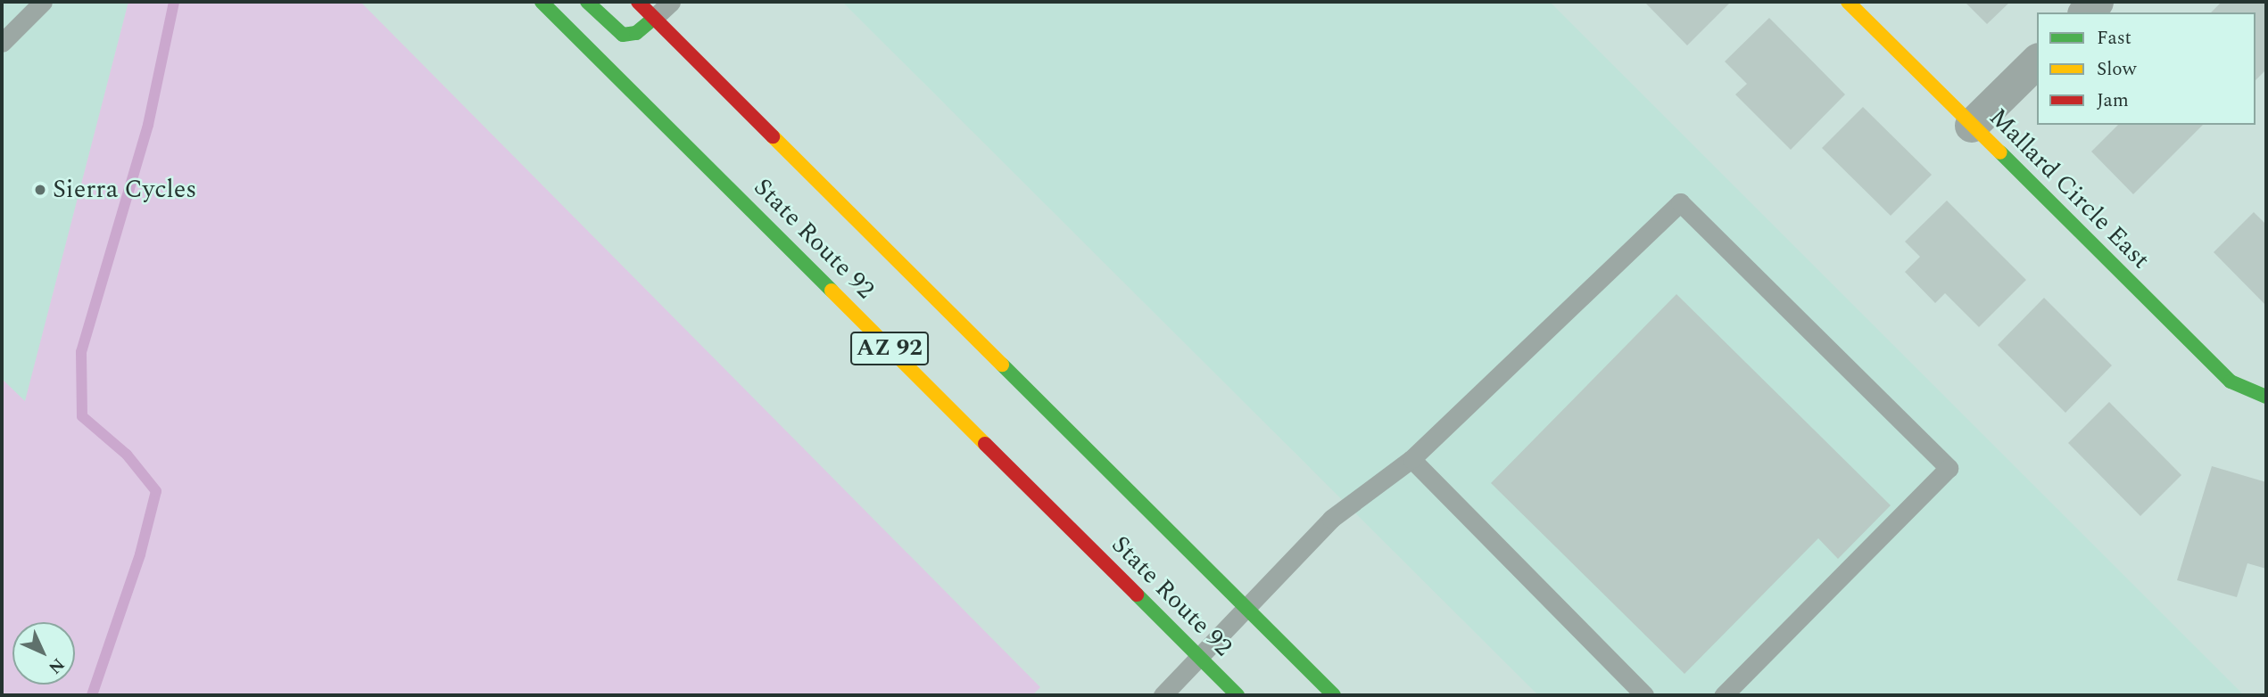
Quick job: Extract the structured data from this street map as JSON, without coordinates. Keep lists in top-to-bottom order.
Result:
{
  "streets": {
    "main road": ["Mallard Circle East", "State Route 92", "AZ 92"]
  },
  "places": ["Sierra Cycles"],
  "legend": ["Fast", "Slow", "Jam"],
  "north": "bottom right"
}
